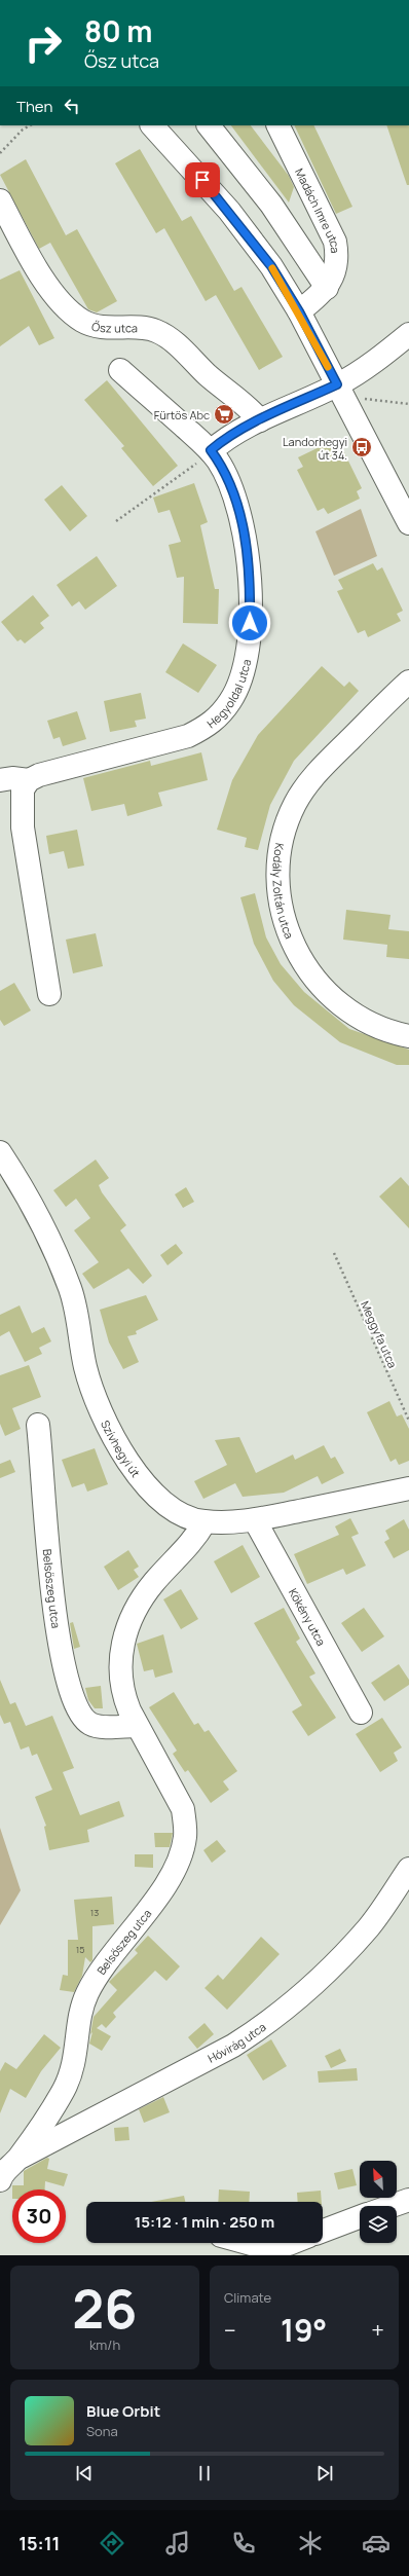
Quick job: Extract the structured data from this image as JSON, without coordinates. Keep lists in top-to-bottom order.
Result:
{
  "streets": {
    "street": [
      "Madách Imre utca",
      "Ősz utca",
      "Hegyoldal utca",
      "Kodály Zoltán utca",
      "Szívhegyi út",
      "Belsőszeg utca",
      "Kökény utca",
      "Hóvirág utca"
    ],
    "path": ["Meggyfa utca"]
  },
  "crossings": [
    ["Szívhegyi út", "Belsőszeg utca"],
    ["Szívhegyi út", "Kökény utca"],
    ["Belsőszeg utca", "Hóvirág utca"]
  ],
  "places": {
    "supermarket": ["Fürtös Abc"],
    "bus stop": ["Landorhegyi út 34."]
  },
  "house_numbers": ["13", "15"],
  "north": "top left",
  "page": {
    "turn": ["80 m", "Ősz utca"],
    "then": "Then",
    "limit": "30",
    "trip": "15:12 · 1 min · 250 m",
    "tile": [
      ["26", "km/h"],
      "Climate"
    ],
    "heat": ["−", "19°", "+"],
    "song": ["Blue Orbit", "Sona"],
    "tabs": "15:11"
  }
}
